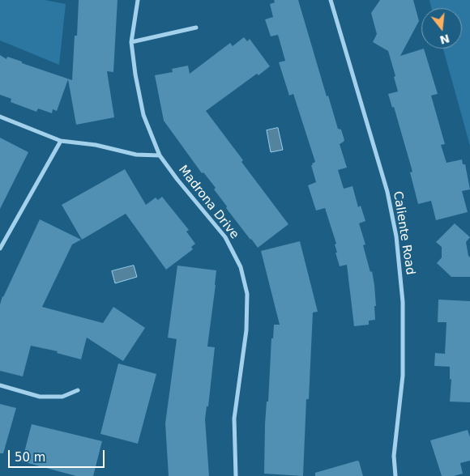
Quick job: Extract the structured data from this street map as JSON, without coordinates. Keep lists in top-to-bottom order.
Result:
{
  "streets": {
    "street": ["Madrona Drive", "Caliente Road"]
  },
  "scale_bar": "50 m",
  "north": "bottom"
}
